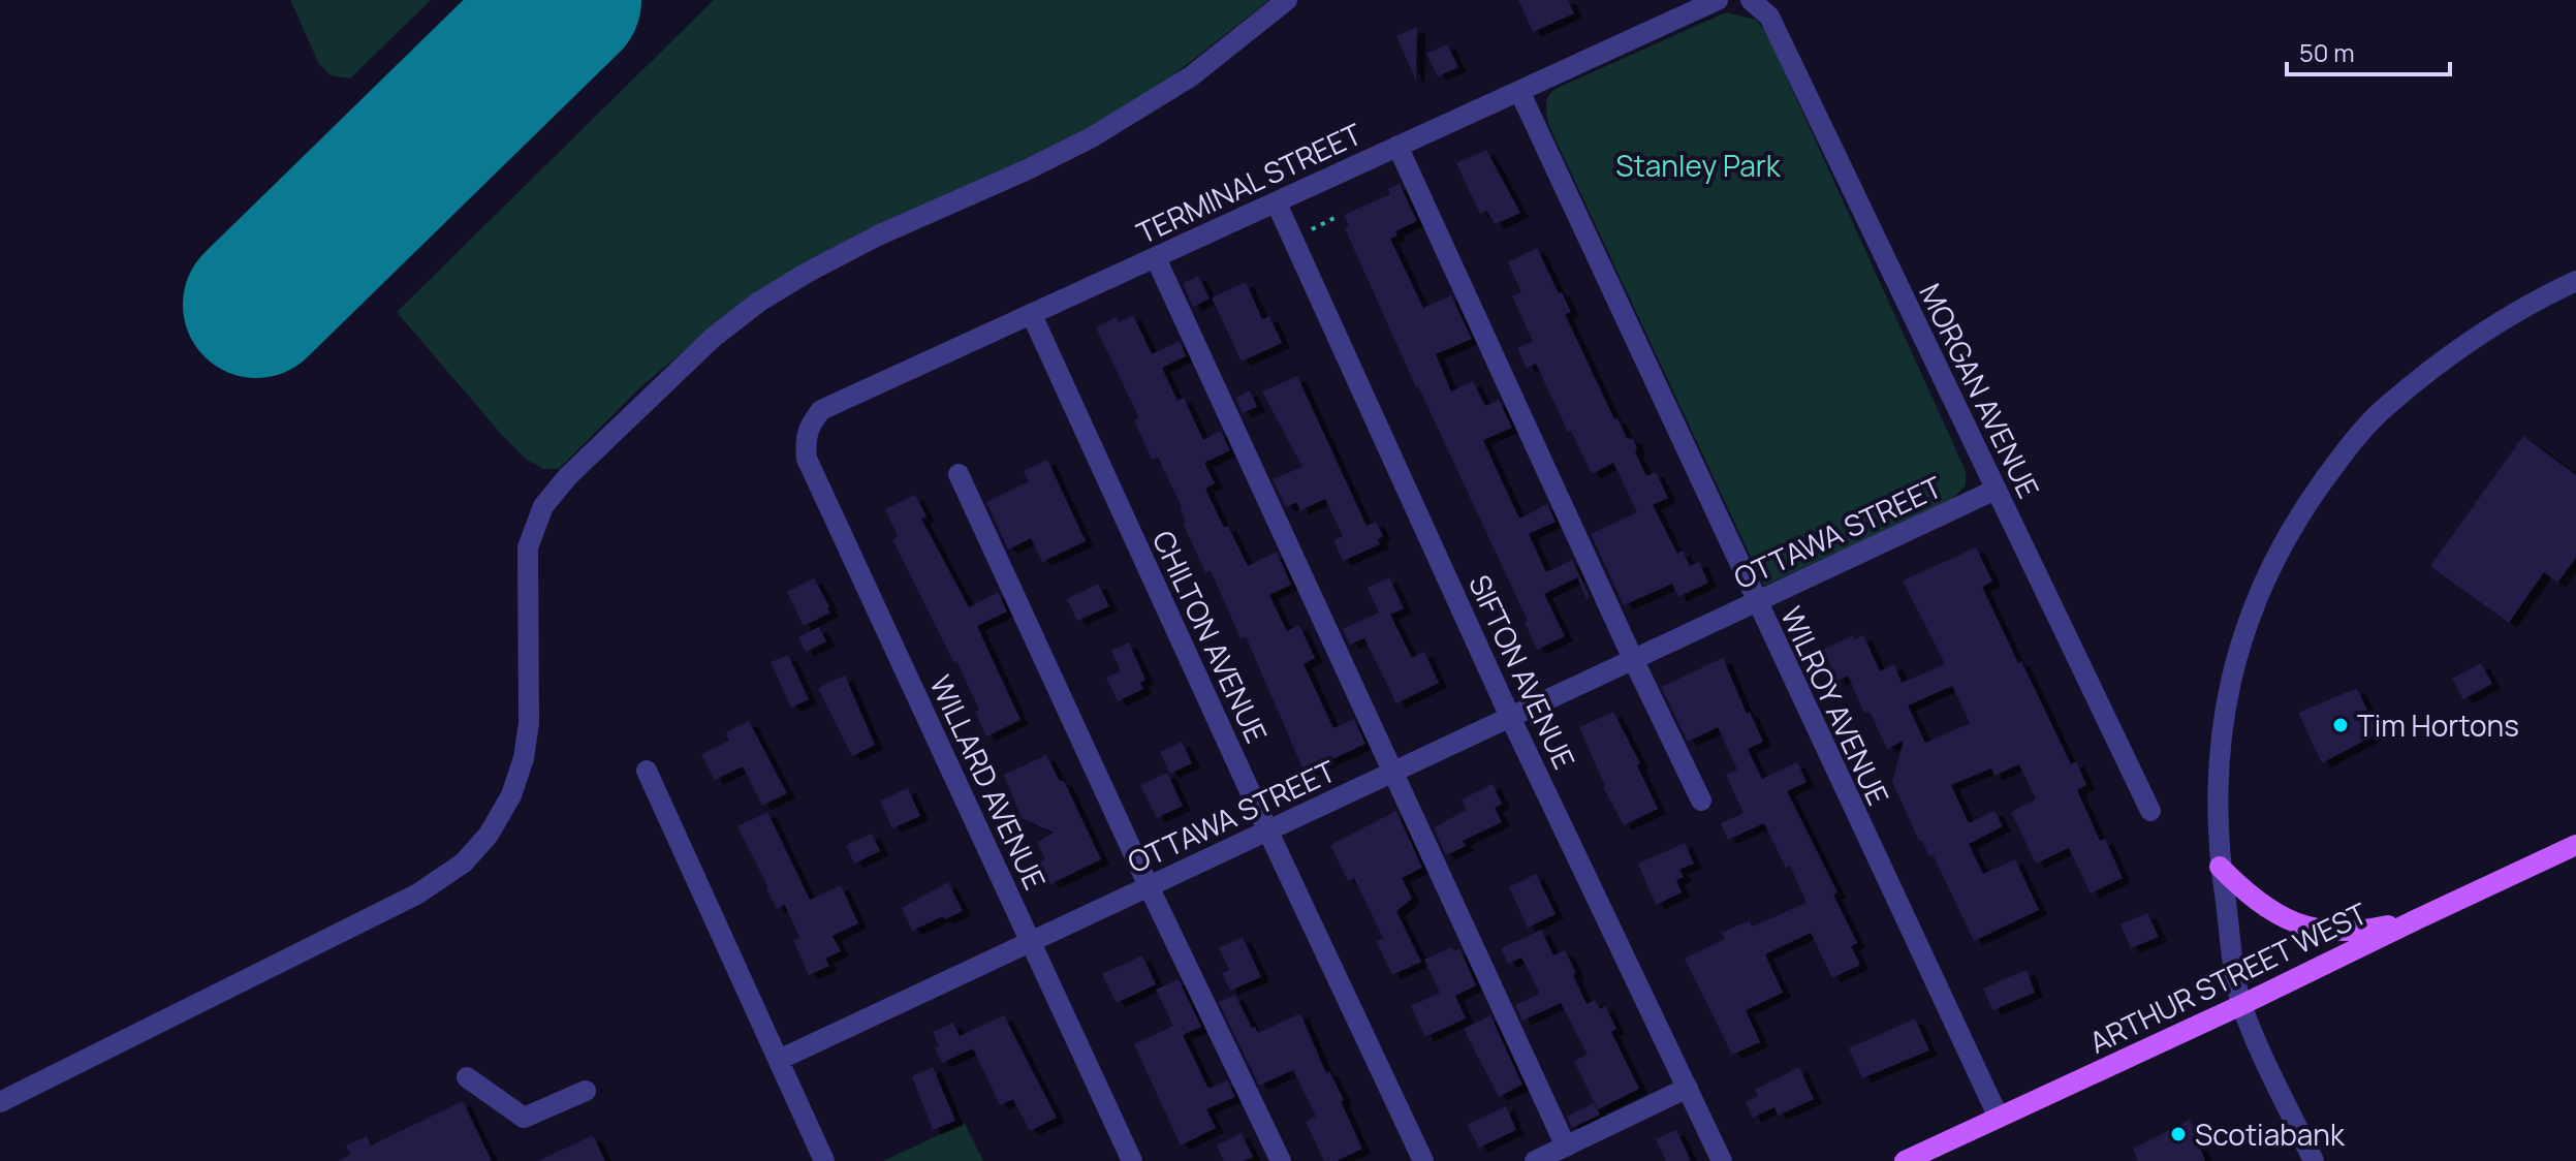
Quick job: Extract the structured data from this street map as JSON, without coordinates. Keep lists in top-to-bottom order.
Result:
{
  "streets": {
    "main road": ["ARTHUR STREET WEST"],
    "street": [
      "TERMINAL STREET",
      "MORGAN AVENUE",
      "OTTAWA STREET",
      "CHILTON AVENUE",
      "SIFTON AVENUE",
      "WILROY AVENUE",
      "WILLARD AVENUE"
    ]
  },
  "crossings": [
    ["TERMINAL STREET", "CHILTON AVENUE"],
    ["TERMINAL STREET", "SIFTON AVENUE"],
    ["TERMINAL STREET", "WILROY AVENUE"],
    ["TERMINAL STREET", "WILLARD AVENUE"],
    ["MORGAN AVENUE", "OTTAWA STREET"],
    ["OTTAWA STREET", "CHILTON AVENUE"],
    ["OTTAWA STREET", "SIFTON AVENUE"],
    ["OTTAWA STREET", "WILROY AVENUE"],
    ["OTTAWA STREET", "WILLARD AVENUE"],
    ["WILROY AVENUE", "ARTHUR STREET WEST"]
  ],
  "parks": ["Stanley Park"],
  "places": ["Tim Hortons", "Scotiabank"],
  "scale_bar": "50 m"
}
